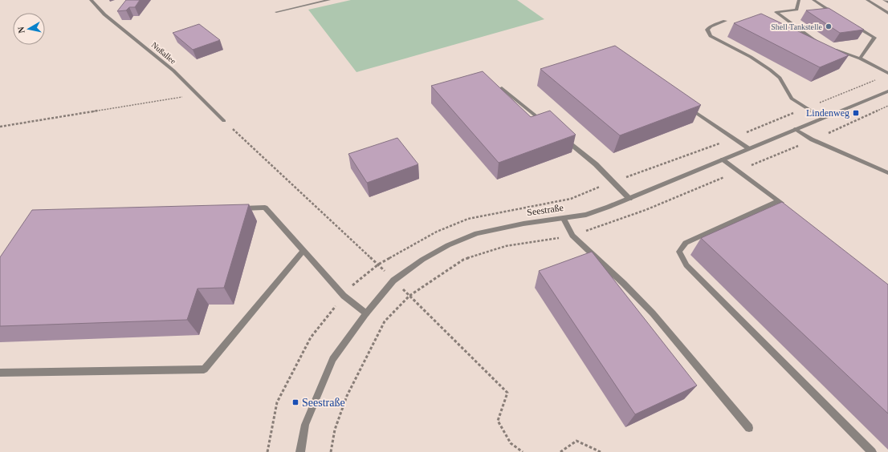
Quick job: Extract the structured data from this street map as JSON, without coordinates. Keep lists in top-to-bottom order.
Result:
{
  "streets": {
    "street": ["Nußallee", "Seestraße"]
  },
  "places": {
    "other": ["Shell Tankstelle"],
    "transit": ["Lindenweg", "Seestraße"]
  },
  "north": "left"
}
